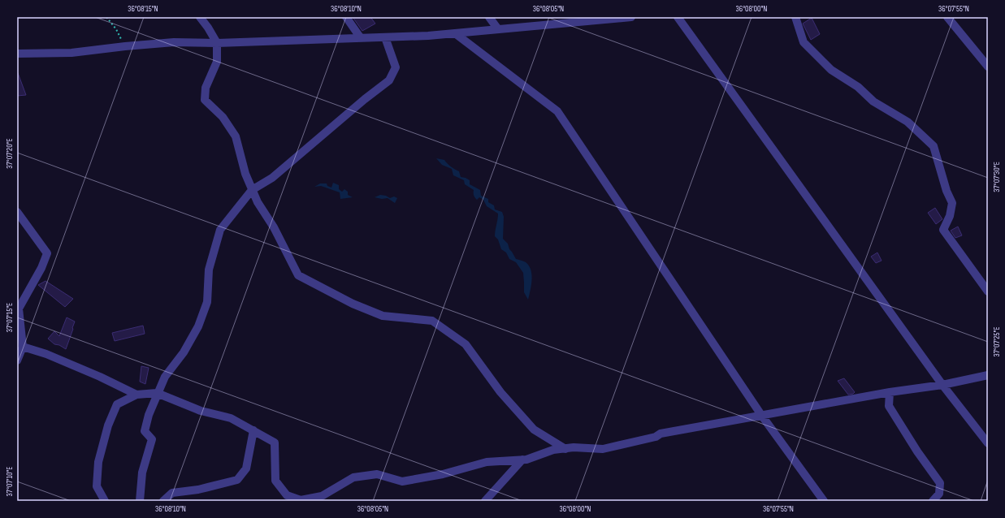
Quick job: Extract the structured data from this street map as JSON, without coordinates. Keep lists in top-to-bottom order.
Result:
{
  "coordinates": [
    "36°08'15\"N",
    "36°08'10\"N",
    "36°08'05\"N",
    "36°08'00\"N",
    "36°07'55\"N",
    "37°07'20\"E",
    "37°07'30\"E",
    "37°07'15\"E",
    "37°07'25\"E",
    "37°07'10\"E"
  ]
}
